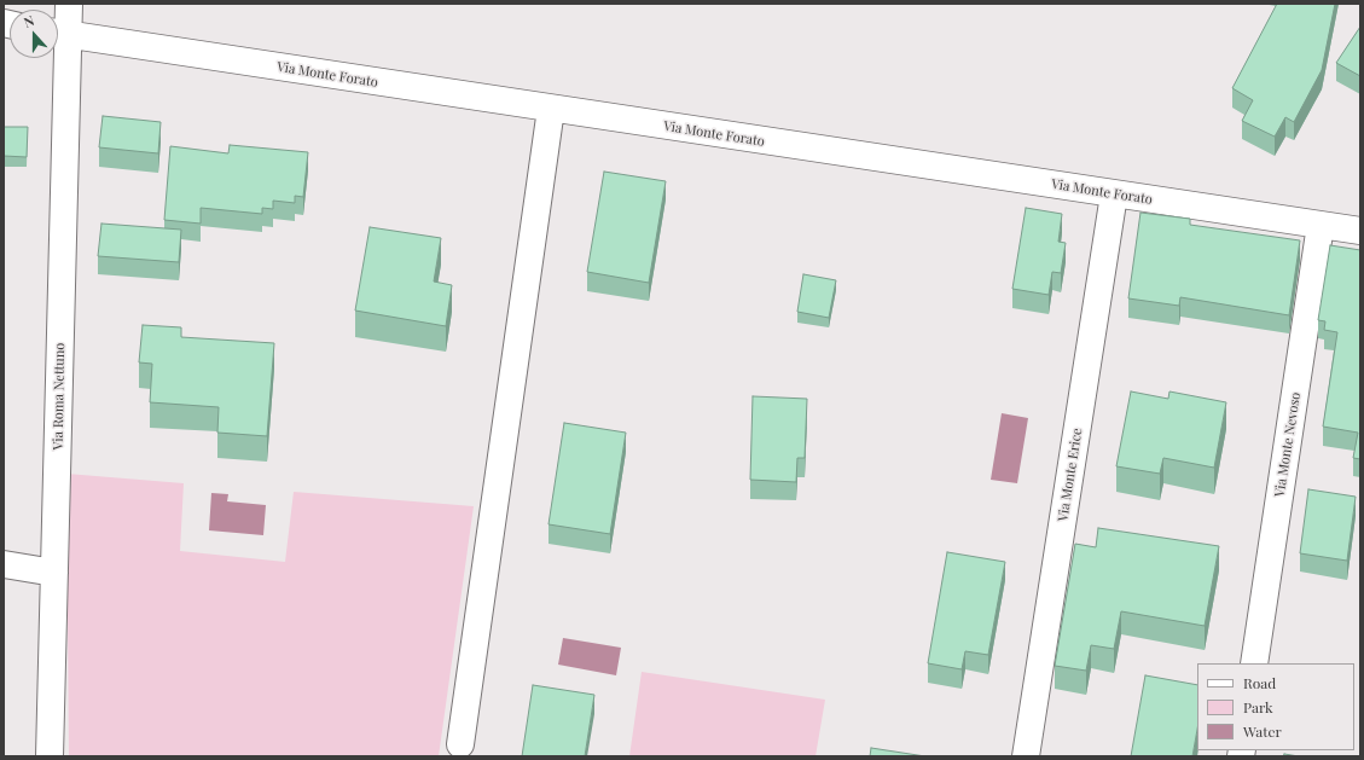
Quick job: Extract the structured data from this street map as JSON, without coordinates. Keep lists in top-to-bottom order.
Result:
{
  "streets": {
    "street": [
      "Via Monte Forato",
      "Via Roma Nettuno",
      "Via Monte Nevoso",
      "Via Monte Erice"
    ]
  },
  "crossings": [
    ["Via Monte Forato", "Via Roma Nettuno"],
    ["Via Monte Forato", "Via Monte Nevoso"],
    ["Via Monte Forato", "Via Monte Erice"]
  ],
  "legend": ["Road", "Park", "Water"],
  "north": "top"
}
